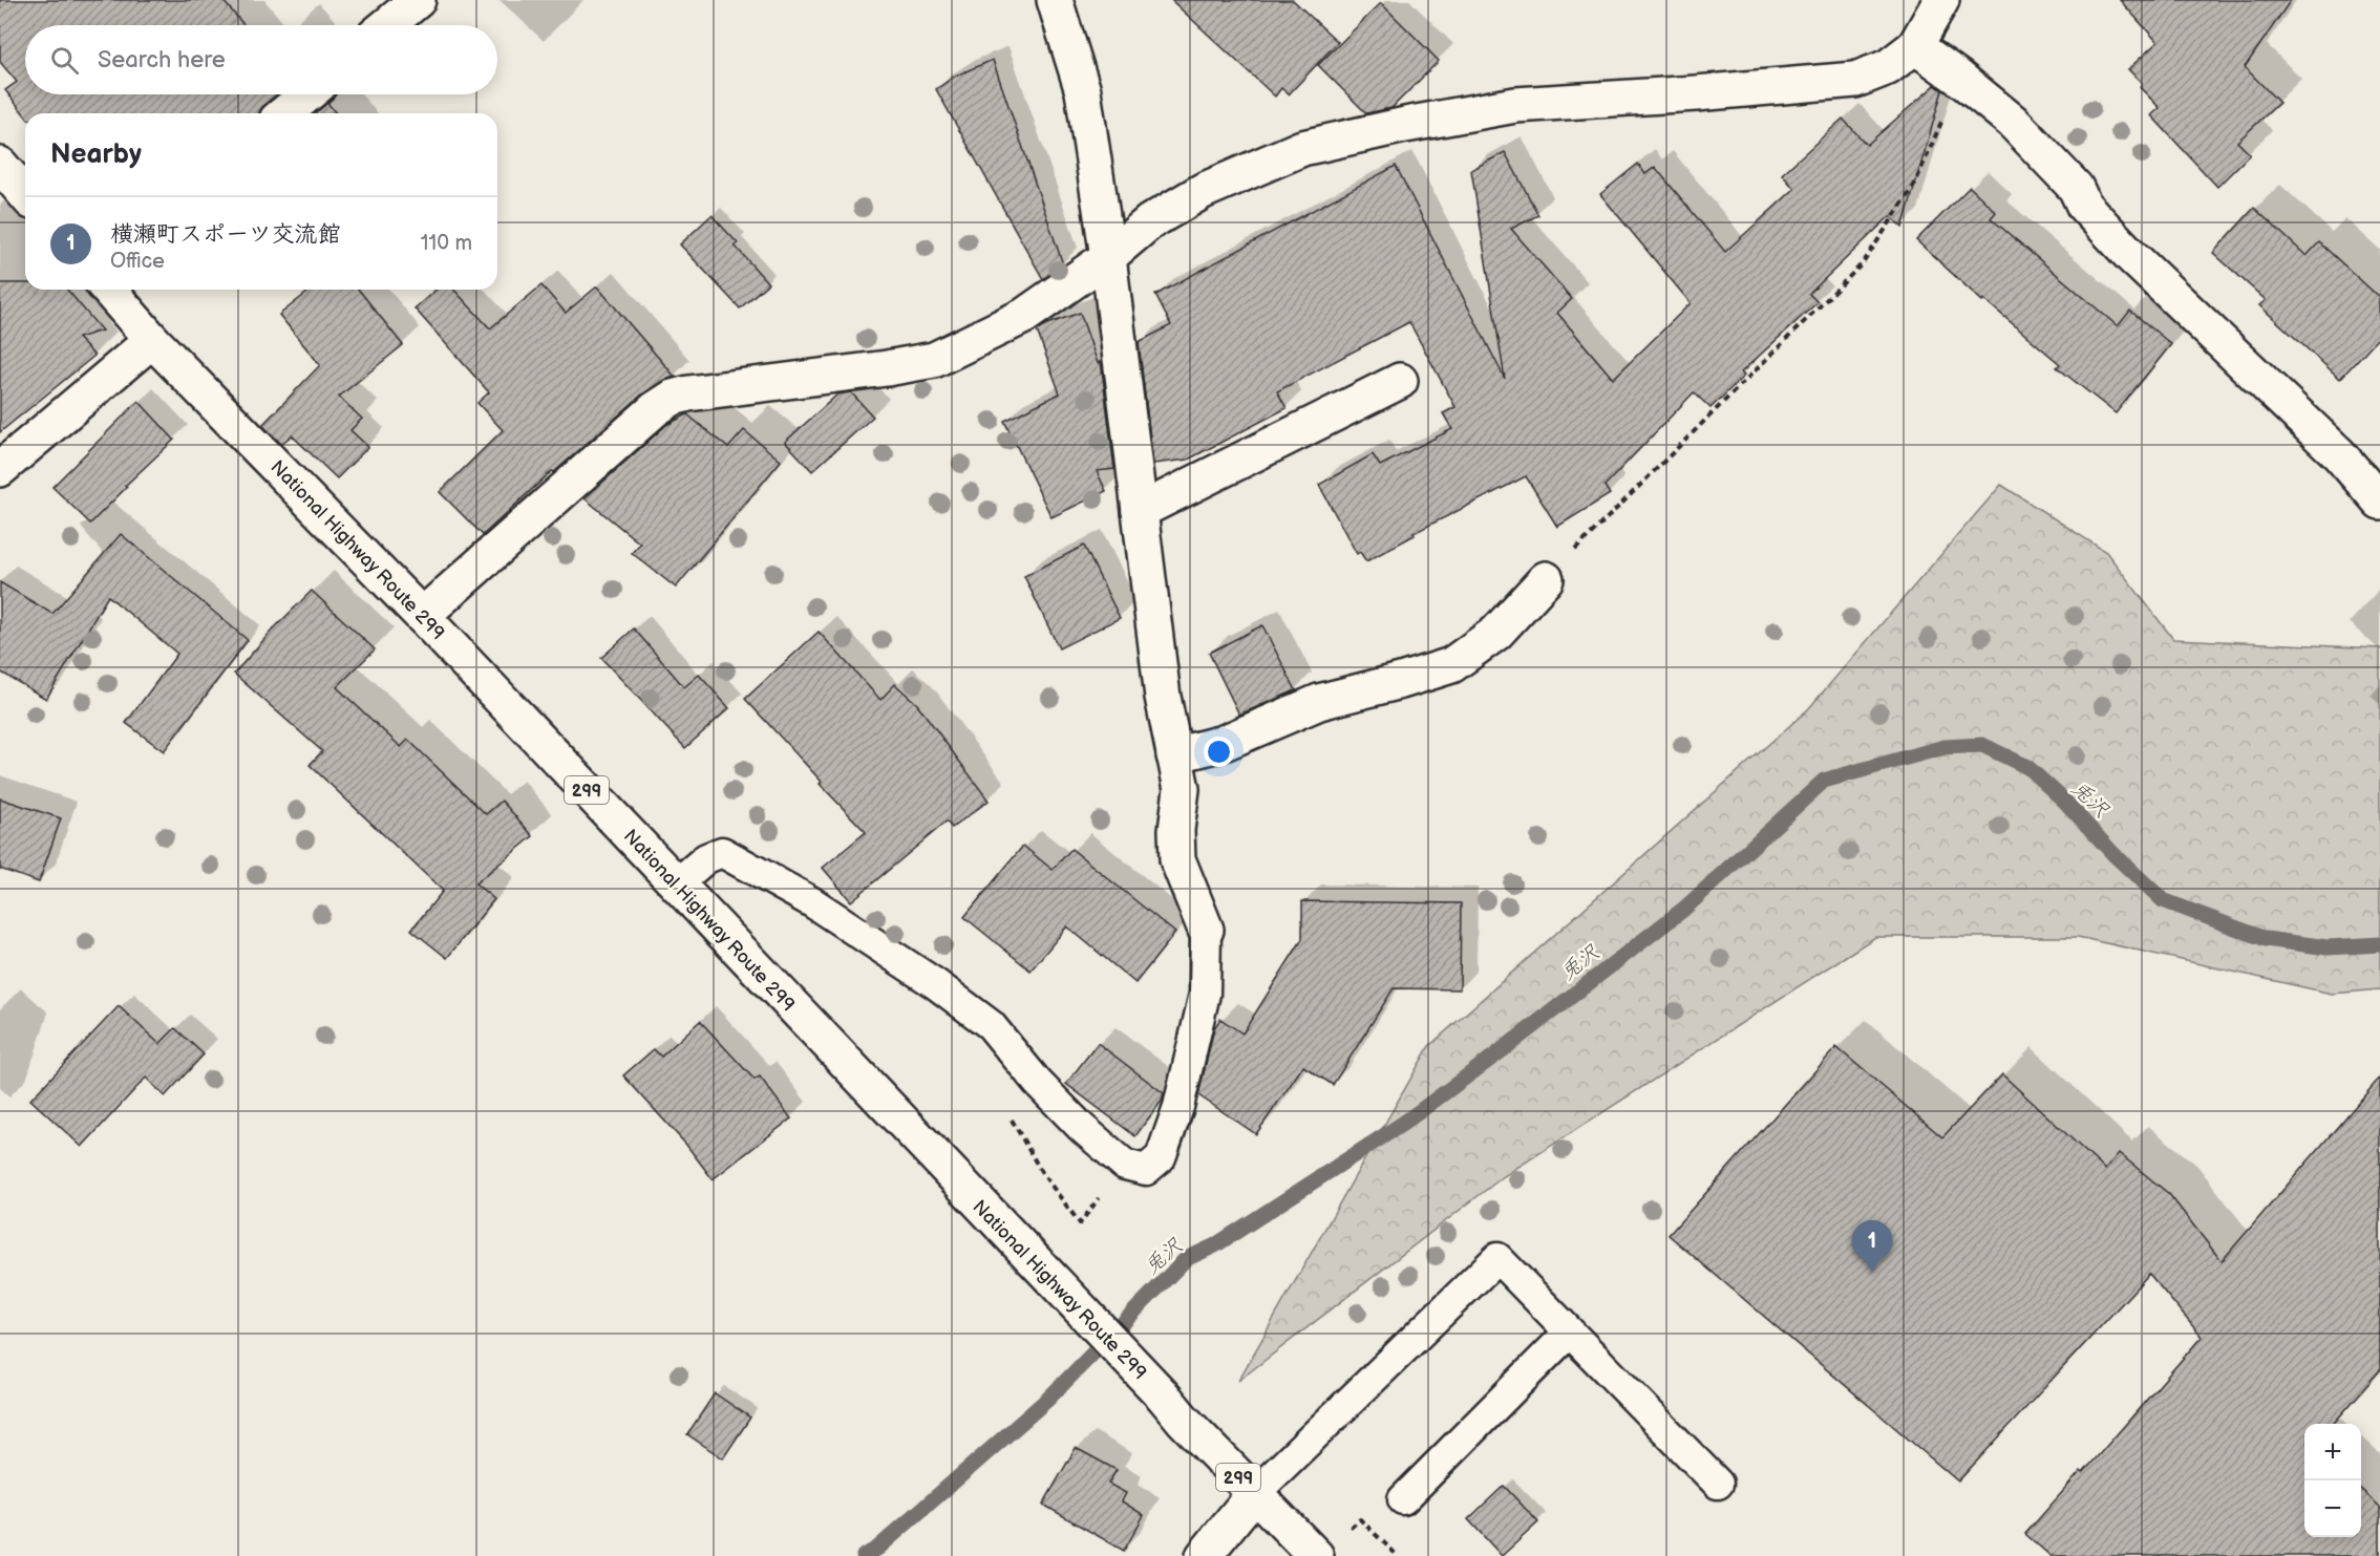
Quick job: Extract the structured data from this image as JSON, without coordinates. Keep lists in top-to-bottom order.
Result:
{
  "streets": {
    "main road": ["National Highway Route 299", "299"]
  },
  "water": ["兎沢"],
  "page": {
    "search": "Search here",
    "heading": "Nearby",
    "list": [
      {
        "mark": "1",
        "name": "横瀬町スポーツ交流館",
        "note": "Office",
        "value": "110 m"
      }
    ],
    "pins": "1",
    "map_buttons": ["+", "−"]
  }
}
